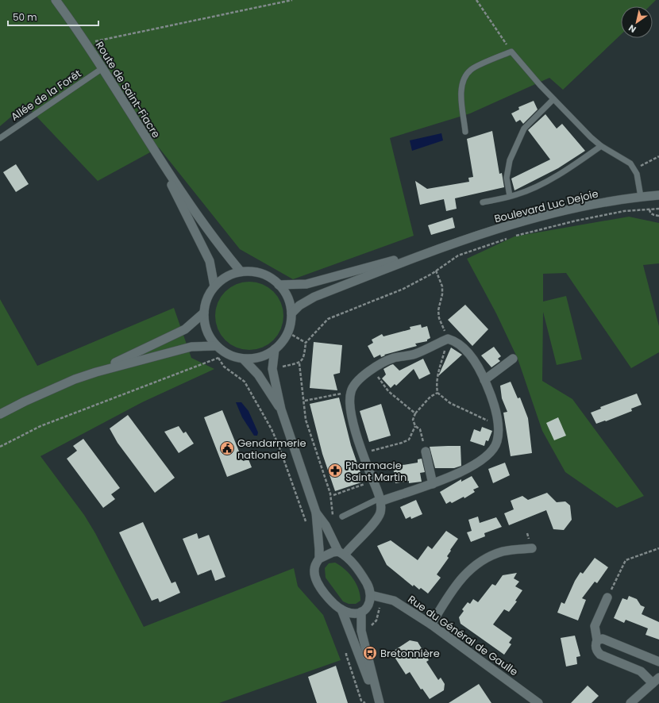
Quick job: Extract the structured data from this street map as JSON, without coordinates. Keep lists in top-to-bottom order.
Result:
{
  "streets": {
    "street": ["Route de Saint-Fiacre", "Boulevard Luc Dejoie", "Rue du Général de Gaulle"],
    "lane": ["Allée de la Forêt"]
  },
  "crossings": [
    ["Route de Saint-Fiacre", "Allée de la Forêt"],
    ["Route de Saint-Fiacre", "Boulevard Luc Dejoie"]
  ],
  "places": {
    "public building": ["Gendarmerie nationale"],
    "pharmacy": ["Pharmacie Saint Martin"],
    "bus stop": ["Bretonnière"]
  },
  "scale_bar": "50 m",
  "north": "bottom left"
}
